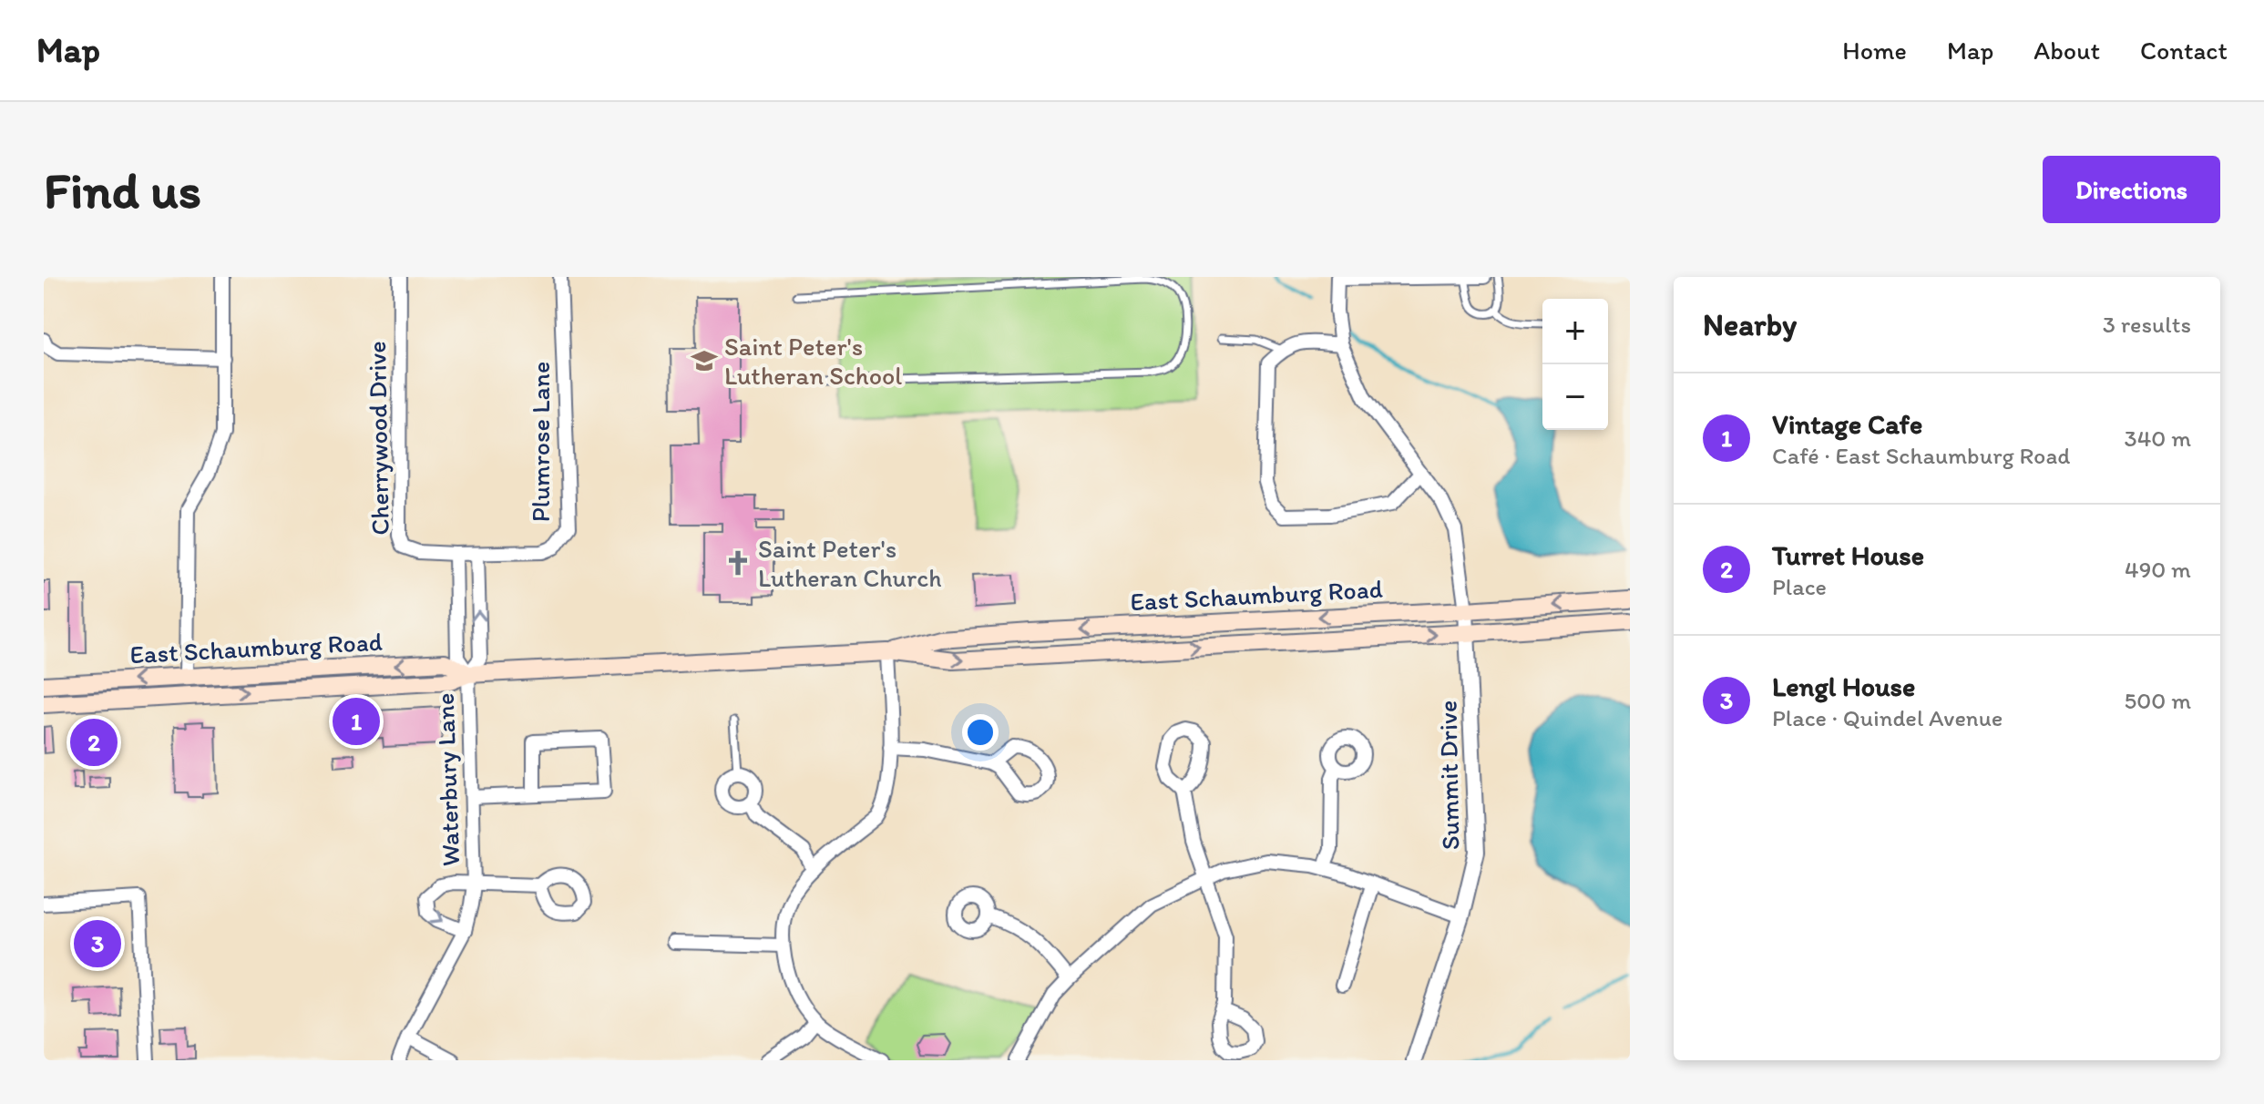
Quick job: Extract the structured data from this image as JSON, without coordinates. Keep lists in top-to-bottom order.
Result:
{
  "streets": {
    "main road": ["East Schaumburg Road"],
    "street": [
      "Cherrywood Drive",
      "Plumrose Lane",
      "Summit Drive",
      "Waterbury Lane"
    ]
  },
  "crossings": [
    ["Cherrywood Drive", "Plumrose Lane"],
    ["Cherrywood Drive", "Waterbury Lane"],
    ["Plumrose Lane", "Waterbury Lane"],
    ["East Schaumburg Road", "Summit Drive"],
    ["East Schaumburg Road", "Waterbury Lane"]
  ],
  "places": {
    "school or university": ["Saint Peter's Lutheran School"],
    "church": ["Saint Peter's Lutheran Church"]
  },
  "page": {
    "header": "Map",
    "nav": [
      "Home",
      "Map",
      "About",
      "Contact"
    ],
    "buttons": "Directions",
    "title": "Find us",
    "heading": ["Nearby", "3 results"],
    "map_buttons": ["+", "−"],
    "list": [
      {
        "mark": "1",
        "name": "Vintage Cafe",
        "note": "Café · East Schaumburg Road",
        "value": "340 m"
      },
      {
        "mark": "2",
        "name": "Turret House",
        "note": "Place",
        "value": "490 m"
      },
      {
        "mark": "3",
        "name": "Lengl House",
        "note": "Place · Quindel Avenue",
        "value": "500 m"
      }
    ],
    "pins": ["1", "2", "3"]
  }
}
